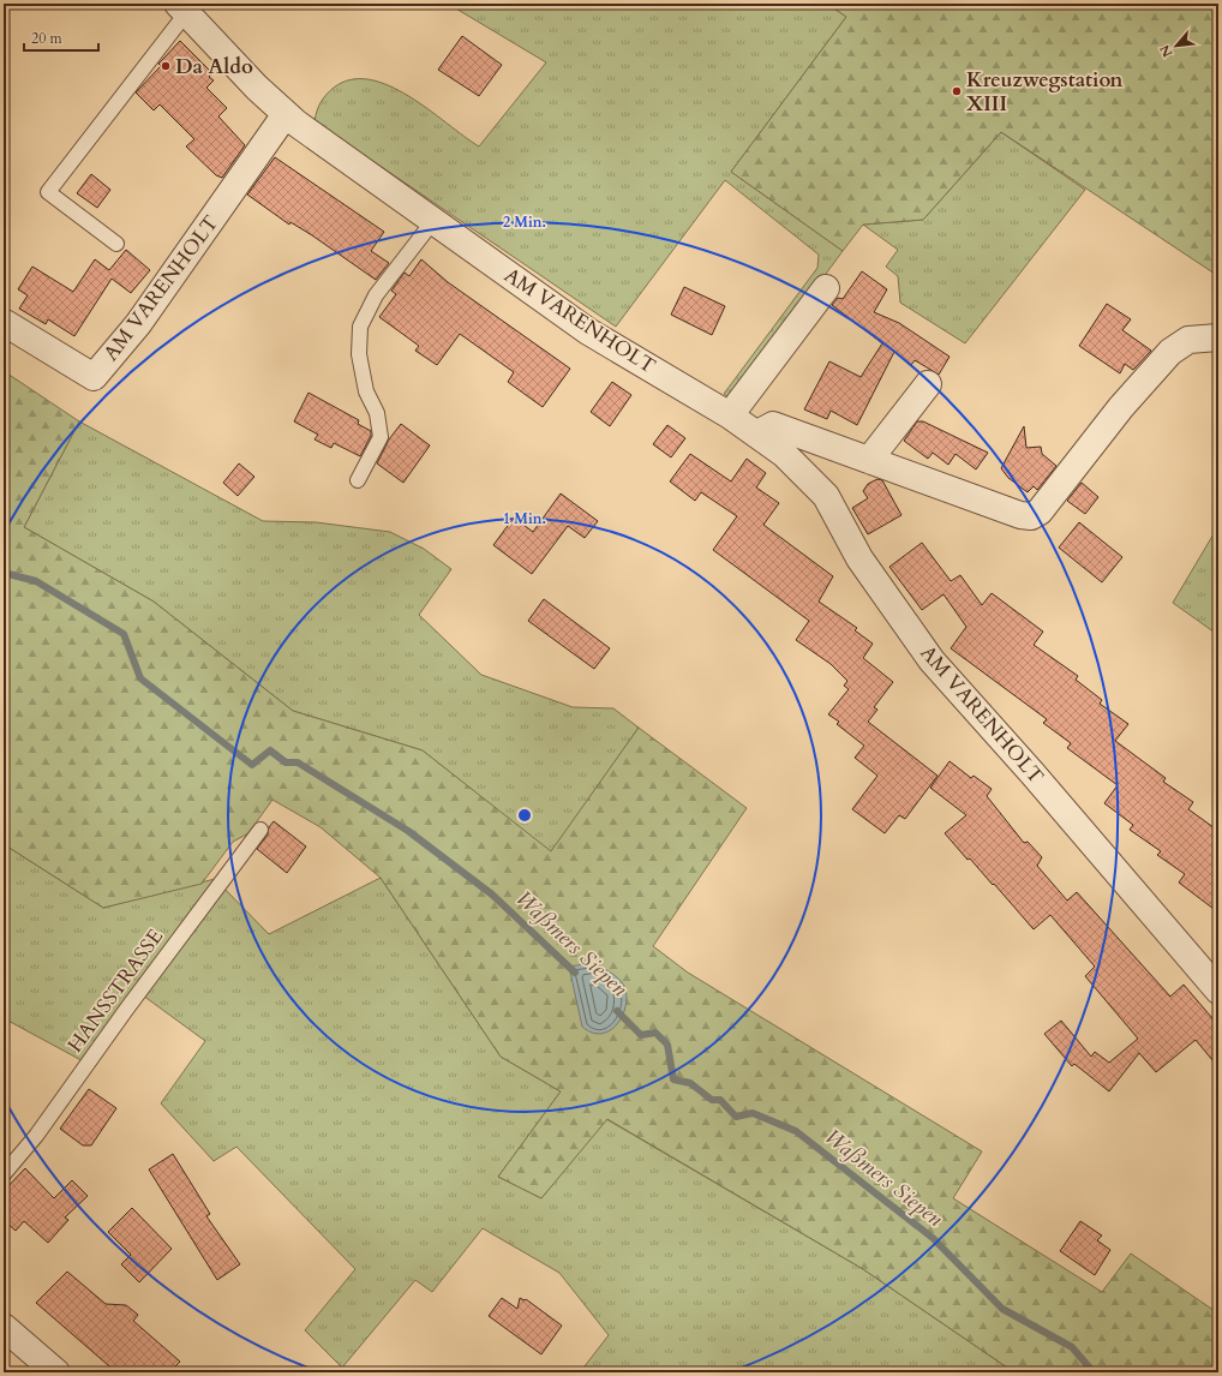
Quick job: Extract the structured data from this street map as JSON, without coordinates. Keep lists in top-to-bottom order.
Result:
{
  "streets": {
    "street": ["AM VARENHOLT"],
    "lane": ["HANSSTRASSE"]
  },
  "water": ["Waßmers Siepen"],
  "places": ["Da Aldo", "Kreuzwegstation XIII"],
  "scale_bar": "20 m",
  "north": "bottom left",
  "rings": ["2 Min.", "1 Min."]
}
